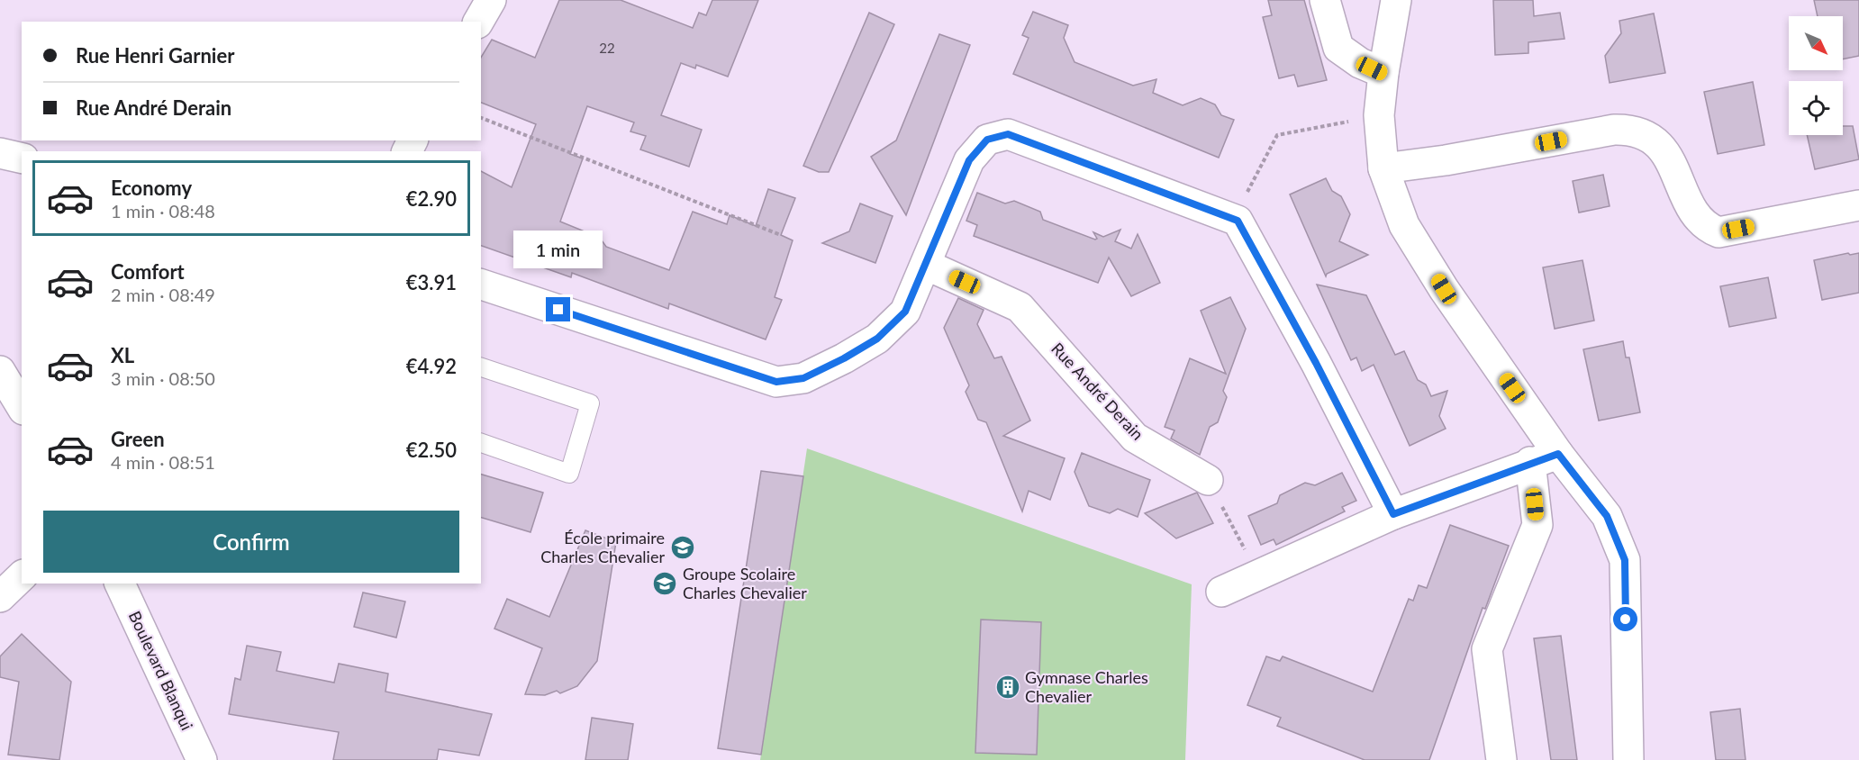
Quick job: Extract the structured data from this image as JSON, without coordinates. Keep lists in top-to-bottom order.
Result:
{
  "streets": {
    "street": ["Rue André Derain", "Boulevard Blanqui"]
  },
  "places": {
    "school or university": ["École primaire Charles Chevalier", "Groupe Scolaire Charles Chevalier"],
    "building": ["Gymnase Charles Chevalier"]
  },
  "house_numbers": ["22"],
  "north": "bottom right",
  "page": {
    "banner": ["Rue Henri Garnier", "Rue André Derain"],
    "list": [
      {
        "name": "Economy",
        "note": "1 min · 08:48",
        "value": "€2.90"
      },
      {
        "name": "Comfort",
        "note": "2 min · 08:49",
        "value": "€3.91"
      },
      {
        "name": "XL",
        "note": "3 min · 08:50",
        "value": "€4.92"
      },
      {
        "name": "Green",
        "note": "4 min · 08:51",
        "value": "€2.50"
      }
    ],
    "bubble": "1 min",
    "buttons": "Confirm"
  }
}
